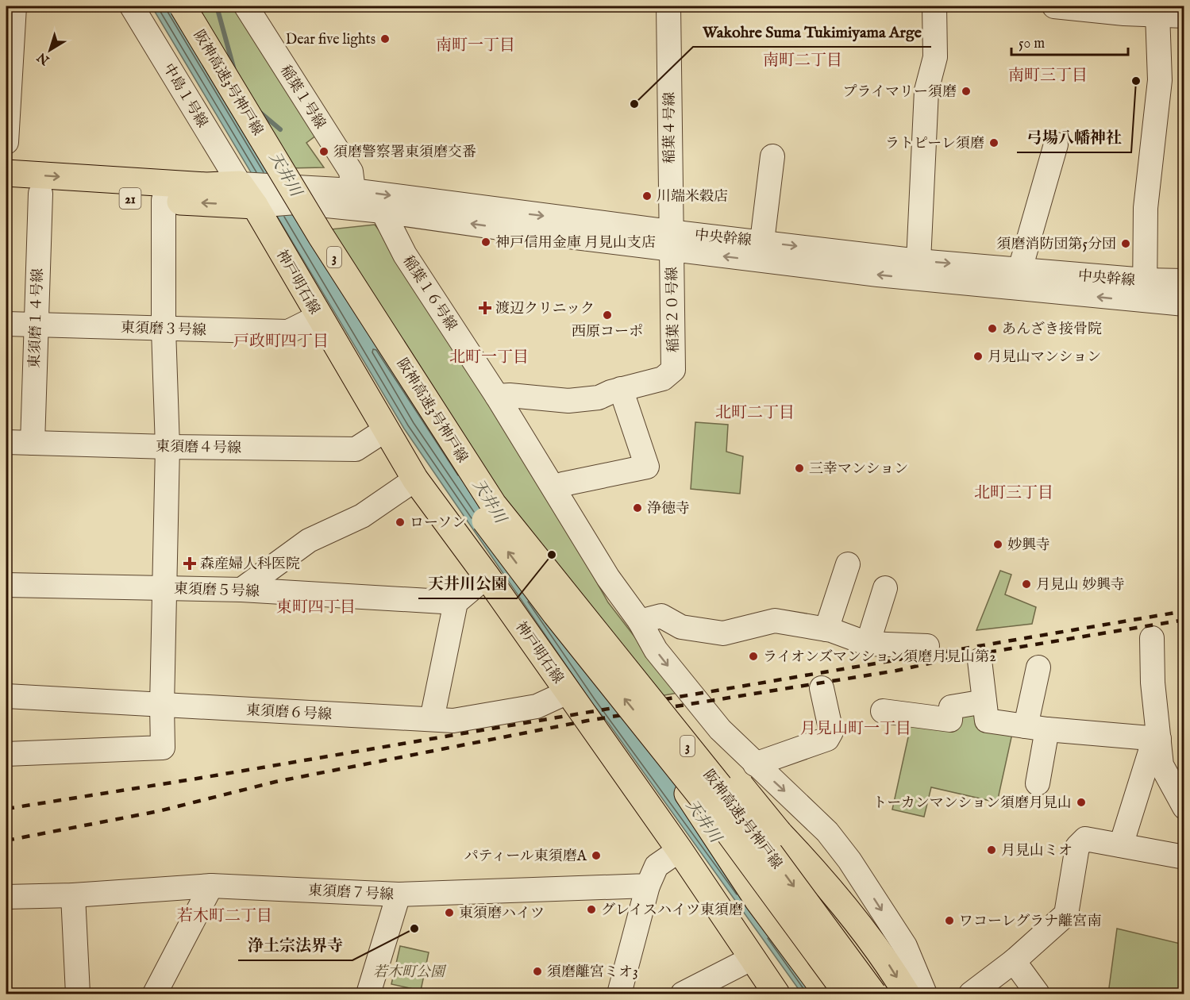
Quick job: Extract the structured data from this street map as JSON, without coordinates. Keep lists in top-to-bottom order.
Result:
{
  "streets": {
    "main road": [
      "阪神高速3号神戸線",
      "21",
      "3",
      "神戸明石線"
    ],
    "street": [
      "中島１号線",
      "稲葉１号線",
      "稲葉４号線",
      "中央幹線",
      "稲葉１６号線",
      "稲葉２０号線",
      "東須磨１４号線",
      "東須磨３号線",
      "東須磨４号線",
      "東須磨５号線",
      "東須磨６号線",
      "東須磨７号線"
    ]
  },
  "crossings": [
    ["中島１号線", "21"],
    ["中島１号線", "神戸明石線"],
    ["稲葉１号線", "中央幹線"],
    ["稲葉４号線", "中央幹線"],
    ["稲葉４号線", "稲葉２０号線"],
    ["21", "神戸明石線"],
    ["21", "東須磨１４号線"],
    ["中央幹線", "稲葉１６号線"],
    ["中央幹線", "稲葉２０号線"],
    ["神戸明石線", "東須磨３号線"],
    ["神戸明石線", "東須磨４号線"],
    ["神戸明石線", "東須磨６号線"],
    ["東須磨１４号線", "東須磨３号線"],
    ["東須磨１４号線", "東須磨４号線"]
  ],
  "one_way": ["稲葉１６号線"],
  "districts": [
    "南町一丁目",
    "南町二丁目",
    "南町三丁目",
    "戸政町四丁目",
    "北町一丁目",
    "北町二丁目",
    "北町三丁目",
    "東町四丁目",
    "月見山町一丁目",
    "若木町二丁目"
  ],
  "water": ["天井川"],
  "parks": ["若木町公園"],
  "places": {
    "other": [
      "Dear five lights",
      "弓場八幡神社",
      "プライマリー須磨",
      "Wakohre Suma Tukimiyama Arge",
      "ラトピーレ須磨",
      "須磨警察署東須磨交番",
      "川端米穀店",
      "神戸信用金庫 月見山支店",
      "須磨消防団第5分団",
      "西原コーポ",
      "あんざき接骨院",
      "月見山マンション",
      "三幸マンション",
      "浄徳寺",
      "ローソン",
      "妙興寺",
      "天井川公園",
      "月見山 妙興寺",
      "ライオンズマンション須磨月見山第2",
      "トーカンマンション須磨月見山",
      "月見山ミオ",
      "パティール東須磨A",
      "グレイスハイツ東須磨",
      "東須磨ハイツ",
      "ワコーレグラナ離宮南",
      "浄土宗法界寺",
      "須磨離宮ミオ3"
    ],
    "health": ["渡辺クリニック", "森産婦人科医院"]
  },
  "scale_bar": "50 m",
  "north": "bottom left"
}
